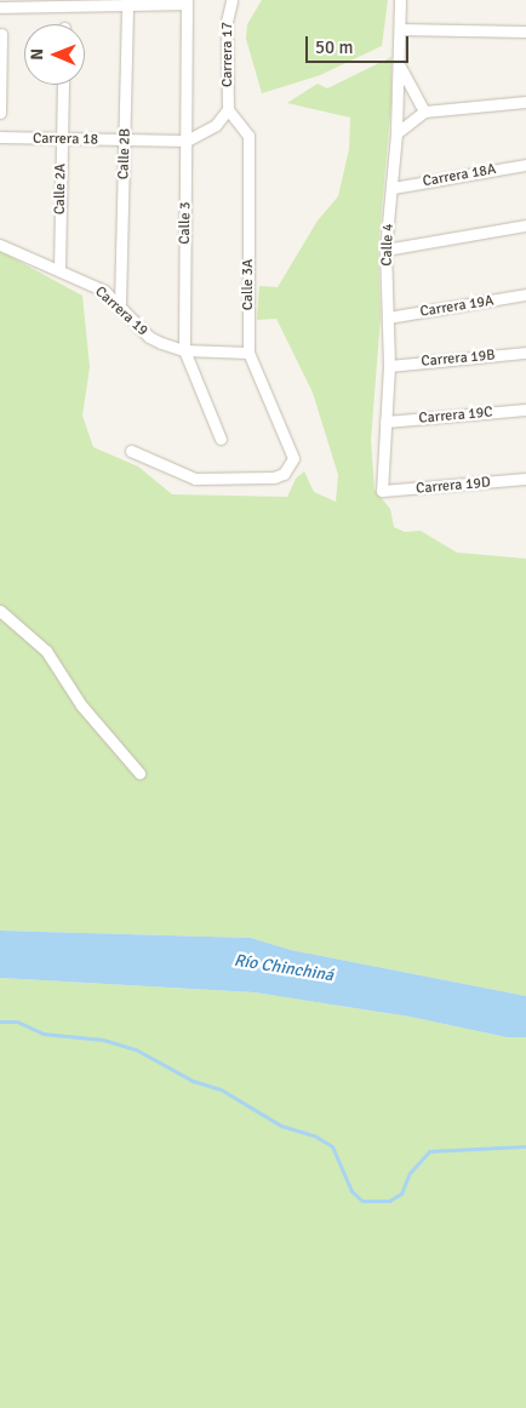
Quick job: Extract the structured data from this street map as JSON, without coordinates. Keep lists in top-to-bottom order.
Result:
{
  "streets": {
    "street": [
      "Carrera 17",
      "Carrera 18",
      "Calle 2B",
      "Carrera 18A",
      "Calle 2A",
      "Calle 3",
      "Calle 4",
      "Calle 3A",
      "Carrera 19A",
      "Carrera 19",
      "Carrera 19B",
      "Carrera 19C",
      "Carrera 19D"
    ]
  },
  "crossings": [
    ["Carrera 17", "Calle 3A"],
    ["Carrera 18", "Calle 2B"],
    ["Carrera 18", "Calle 2A"],
    ["Carrera 18", "Calle 3"],
    ["Calle 2B", "Carrera 19"],
    ["Carrera 18A", "Calle 4"],
    ["Calle 2A", "Carrera 19"],
    ["Calle 3", "Carrera 19"],
    ["Calle 4", "Carrera 19A"],
    ["Calle 4", "Carrera 19B"],
    ["Calle 4", "Carrera 19C"],
    ["Calle 4", "Carrera 19D"],
    ["Calle 3A", "Carrera 19"]
  ],
  "water": ["Río Chinchiná"],
  "scale_bar": "50 m",
  "north": "left"
}
